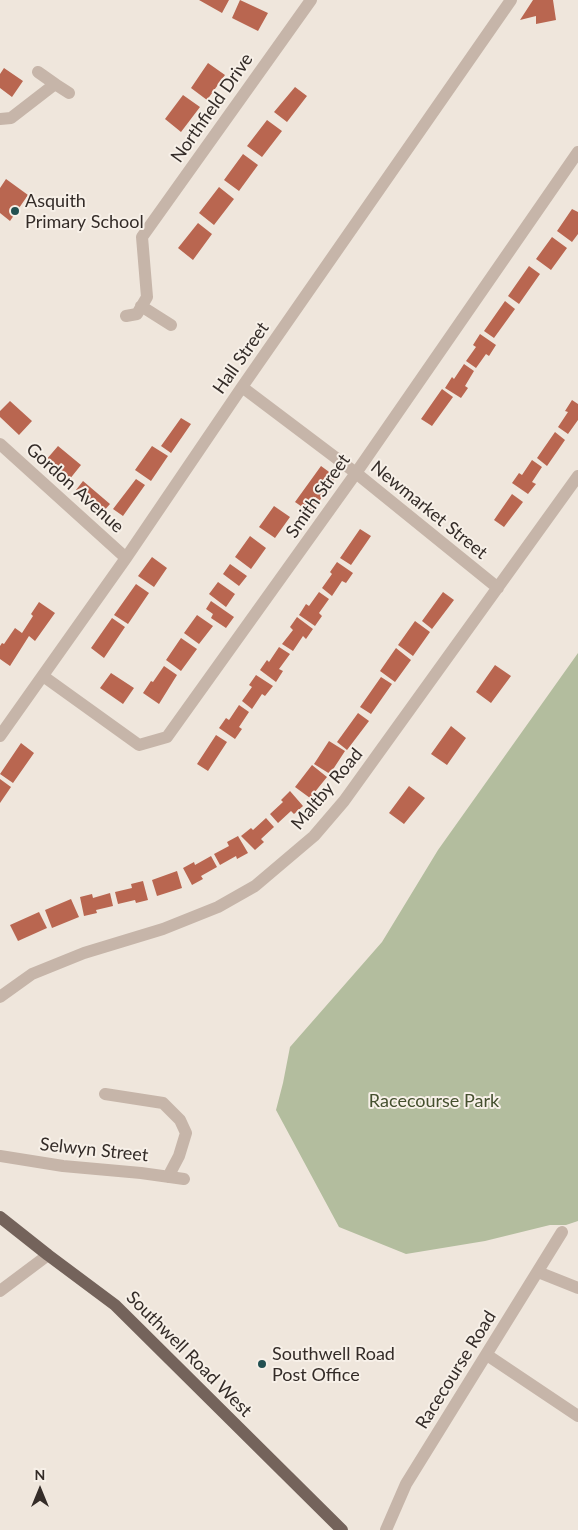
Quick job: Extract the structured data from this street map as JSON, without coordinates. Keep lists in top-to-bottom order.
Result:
{
  "streets": {
    "main road": ["Southwell Road West"],
    "street": [
      "Northfield Drive",
      "Hall Street",
      "Gordon Avenue",
      "Smith Street",
      "Newmarket Street",
      "Maltby Road",
      "Selwyn Street",
      "Racecourse Road"
    ]
  },
  "crossings": [
    ["Hall Street", "Gordon Avenue"],
    ["Hall Street", "Smith Street"],
    ["Hall Street", "Newmarket Street"],
    ["Smith Street", "Newmarket Street"],
    ["Newmarket Street", "Maltby Road"]
  ],
  "parks": ["Racecourse Park"],
  "places": ["Asquith Primary School", "Southwell Road Post Office"],
  "north": "top"
}
